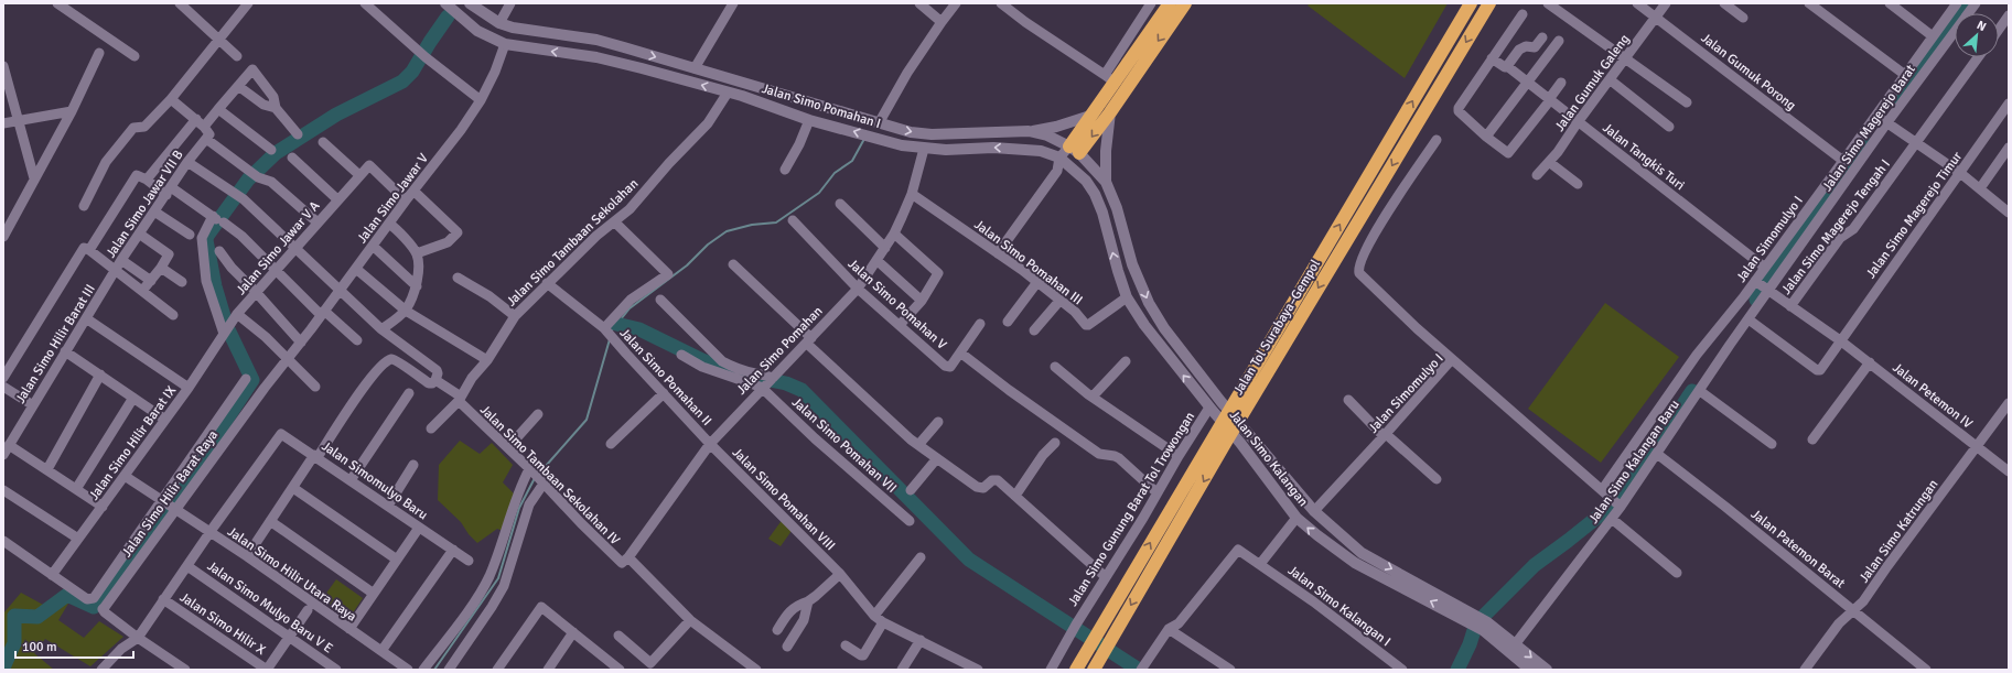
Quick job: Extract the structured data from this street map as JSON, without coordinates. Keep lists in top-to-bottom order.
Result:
{
  "streets": {
    "highway": ["Jalan Tol Surabaya–Gempol"],
    "main road": ["Jalan Simo Pomahan I", "Jalan Simo Kalangan"],
    "street": [
      "Jalan Gumuk Porong",
      "Jalan Gumuk Galeng",
      "Jalan Simo Magerejo Barat",
      "Jalan Tangkis Turi",
      "Jalan Simo Jawar V",
      "Jalan Simo Jawar VII B",
      "Jalan Simo Magerejo Timur",
      "Jalan Simo Magerejo Tengah I",
      "Jalan Simomulyo I",
      "Jalan Simo Tambaan Sekolahan",
      "Jalan Simo Jawar V A",
      "Jalan Simo Pomahan III",
      "Jalan Simo Pomahan V",
      "Jalan Simo Hilir Barat III",
      "Jalan Simo Pomahan",
      "Jalan Simo Pomahan II",
      "Jalan Petemon IV",
      "Jalan Simo Hilir Barat IX",
      "Jalan Simo Pomahan VII",
      "Jalan Simo Kalangan Baru",
      "Jalan Simo Tambaan Sekolahan IV",
      "Jalan Simomulyo Baru",
      "Jalan Simo Hilir Barat Raya",
      "Jalan Simo Pomahan VIII",
      "Jalan Simo Gunung Barat Tol Trowongan",
      "Jalan Simo Katrungan",
      "Jalan Patemon Barat",
      "Jalan Simo Hilir Utara Raya",
      "Jalan Simo Kalangan I",
      "Jalan Simo Mulyo Baru V E",
      "Jalan Simo Hilir X"
    ]
  },
  "crossings": [
    ["Jalan Gumuk Porong", "Jalan Gumuk Galeng"],
    ["Jalan Gumuk Porong", "Jalan Simomulyo I"],
    ["Jalan Gumuk Galeng", "Jalan Tangkis Turi"],
    ["Jalan Simo Pomahan I", "Jalan Simo Jawar V"],
    ["Jalan Simo Pomahan I", "Jalan Simo Tambaan Sekolahan"],
    ["Jalan Simo Pomahan I", "Jalan Simo Pomahan"],
    ["Jalan Simo Pomahan I", "Jalan Simo Kalangan"],
    ["Jalan Simo Magerejo Barat", "Jalan Simomulyo I"],
    ["Jalan Simo Magerejo Barat", "Jalan Petemon IV"],
    ["Jalan Simo Magerejo Barat", "Jalan Simo Kalangan Baru"],
    ["Jalan Tangkis Turi", "Jalan Simomulyo I"],
    ["Jalan Simo Jawar V", "Jalan Simo Jawar V A"],
    ["Jalan Simo Jawar V", "Jalan Simo Hilir Barat Raya"],
    ["Jalan Simo Jawar VII B", "Jalan Simo Hilir Barat III"],
    ["Jalan Simo Magerejo Timur", "Jalan Petemon IV"],
    ["Jalan Simo Magerejo Timur", "Jalan Simo Kalangan Baru"],
    ["Jalan Simo Magerejo Tengah I", "Jalan Petemon IV"],
    ["Jalan Simomulyo I", "Jalan Petemon IV"],
    ["Jalan Simomulyo I", "Jalan Simo Kalangan"],
    ["Jalan Simomulyo I", "Jalan Simo Kalangan Baru"],
    ["Jalan Simo Tambaan Sekolahan", "Jalan Simo Pomahan II"],
    ["Jalan Simo Tambaan Sekolahan", "Jalan Simo Tambaan Sekolahan IV"],
    ["Jalan Simo Jawar V A", "Jalan Simo Hilir Barat IX"],
    ["Jalan Simo Jawar V A", "Jalan Simo Hilir Barat Raya"],
    ["Jalan Simo Pomahan III", "Jalan Simo Pomahan"],
    ["Jalan Simo Pomahan III", "Jalan Simo Kalangan"],
    ["Jalan Simo Pomahan V", "Jalan Simo Pomahan"],
    ["Jalan Simo Pomahan", "Jalan Simo Pomahan II"],
    ["Jalan Simo Pomahan", "Jalan Simo Pomahan VII"],
    ["Jalan Simo Pomahan", "Jalan Simo Tambaan Sekolahan IV"],
    ["Jalan Simo Pomahan", "Jalan Simo Pomahan VIII"],
    ["Jalan Simo Pomahan II", "Jalan Simo Pomahan VIII"],
    ["Jalan Petemon IV", "Jalan Simo Kalangan Baru"],
    ["Jalan Petemon IV", "Jalan Simo Katrungan"],
    ["Jalan Simo Hilir Barat IX", "Jalan Simo Hilir Barat Raya"],
    ["Jalan Simo Hilir Barat IX", "Jalan Simo Hilir Utara Raya"],
    ["Jalan Simo Kalangan", "Jalan Simo Gunung Barat Tol Trowongan"],
    ["Jalan Simo Kalangan Baru", "Jalan Patemon Barat"],
    ["Jalan Simomulyo Baru", "Jalan Simo Hilir X"],
    ["Jalan Simo Hilir Barat Raya", "Jalan Simo Hilir Utara Raya"],
    ["Jalan Simo Hilir Barat Raya", "Jalan Simo Hilir X"],
    ["Jalan Simo Katrungan", "Jalan Patemon Barat"],
    ["Jalan Simo Hilir Utara Raya", "Jalan Simo Hilir X"],
    ["Jalan Simo Mulyo Baru V E", "Jalan Simo Hilir X"]
  ],
  "scale_bar": "100 m",
  "north": "top right"
}
